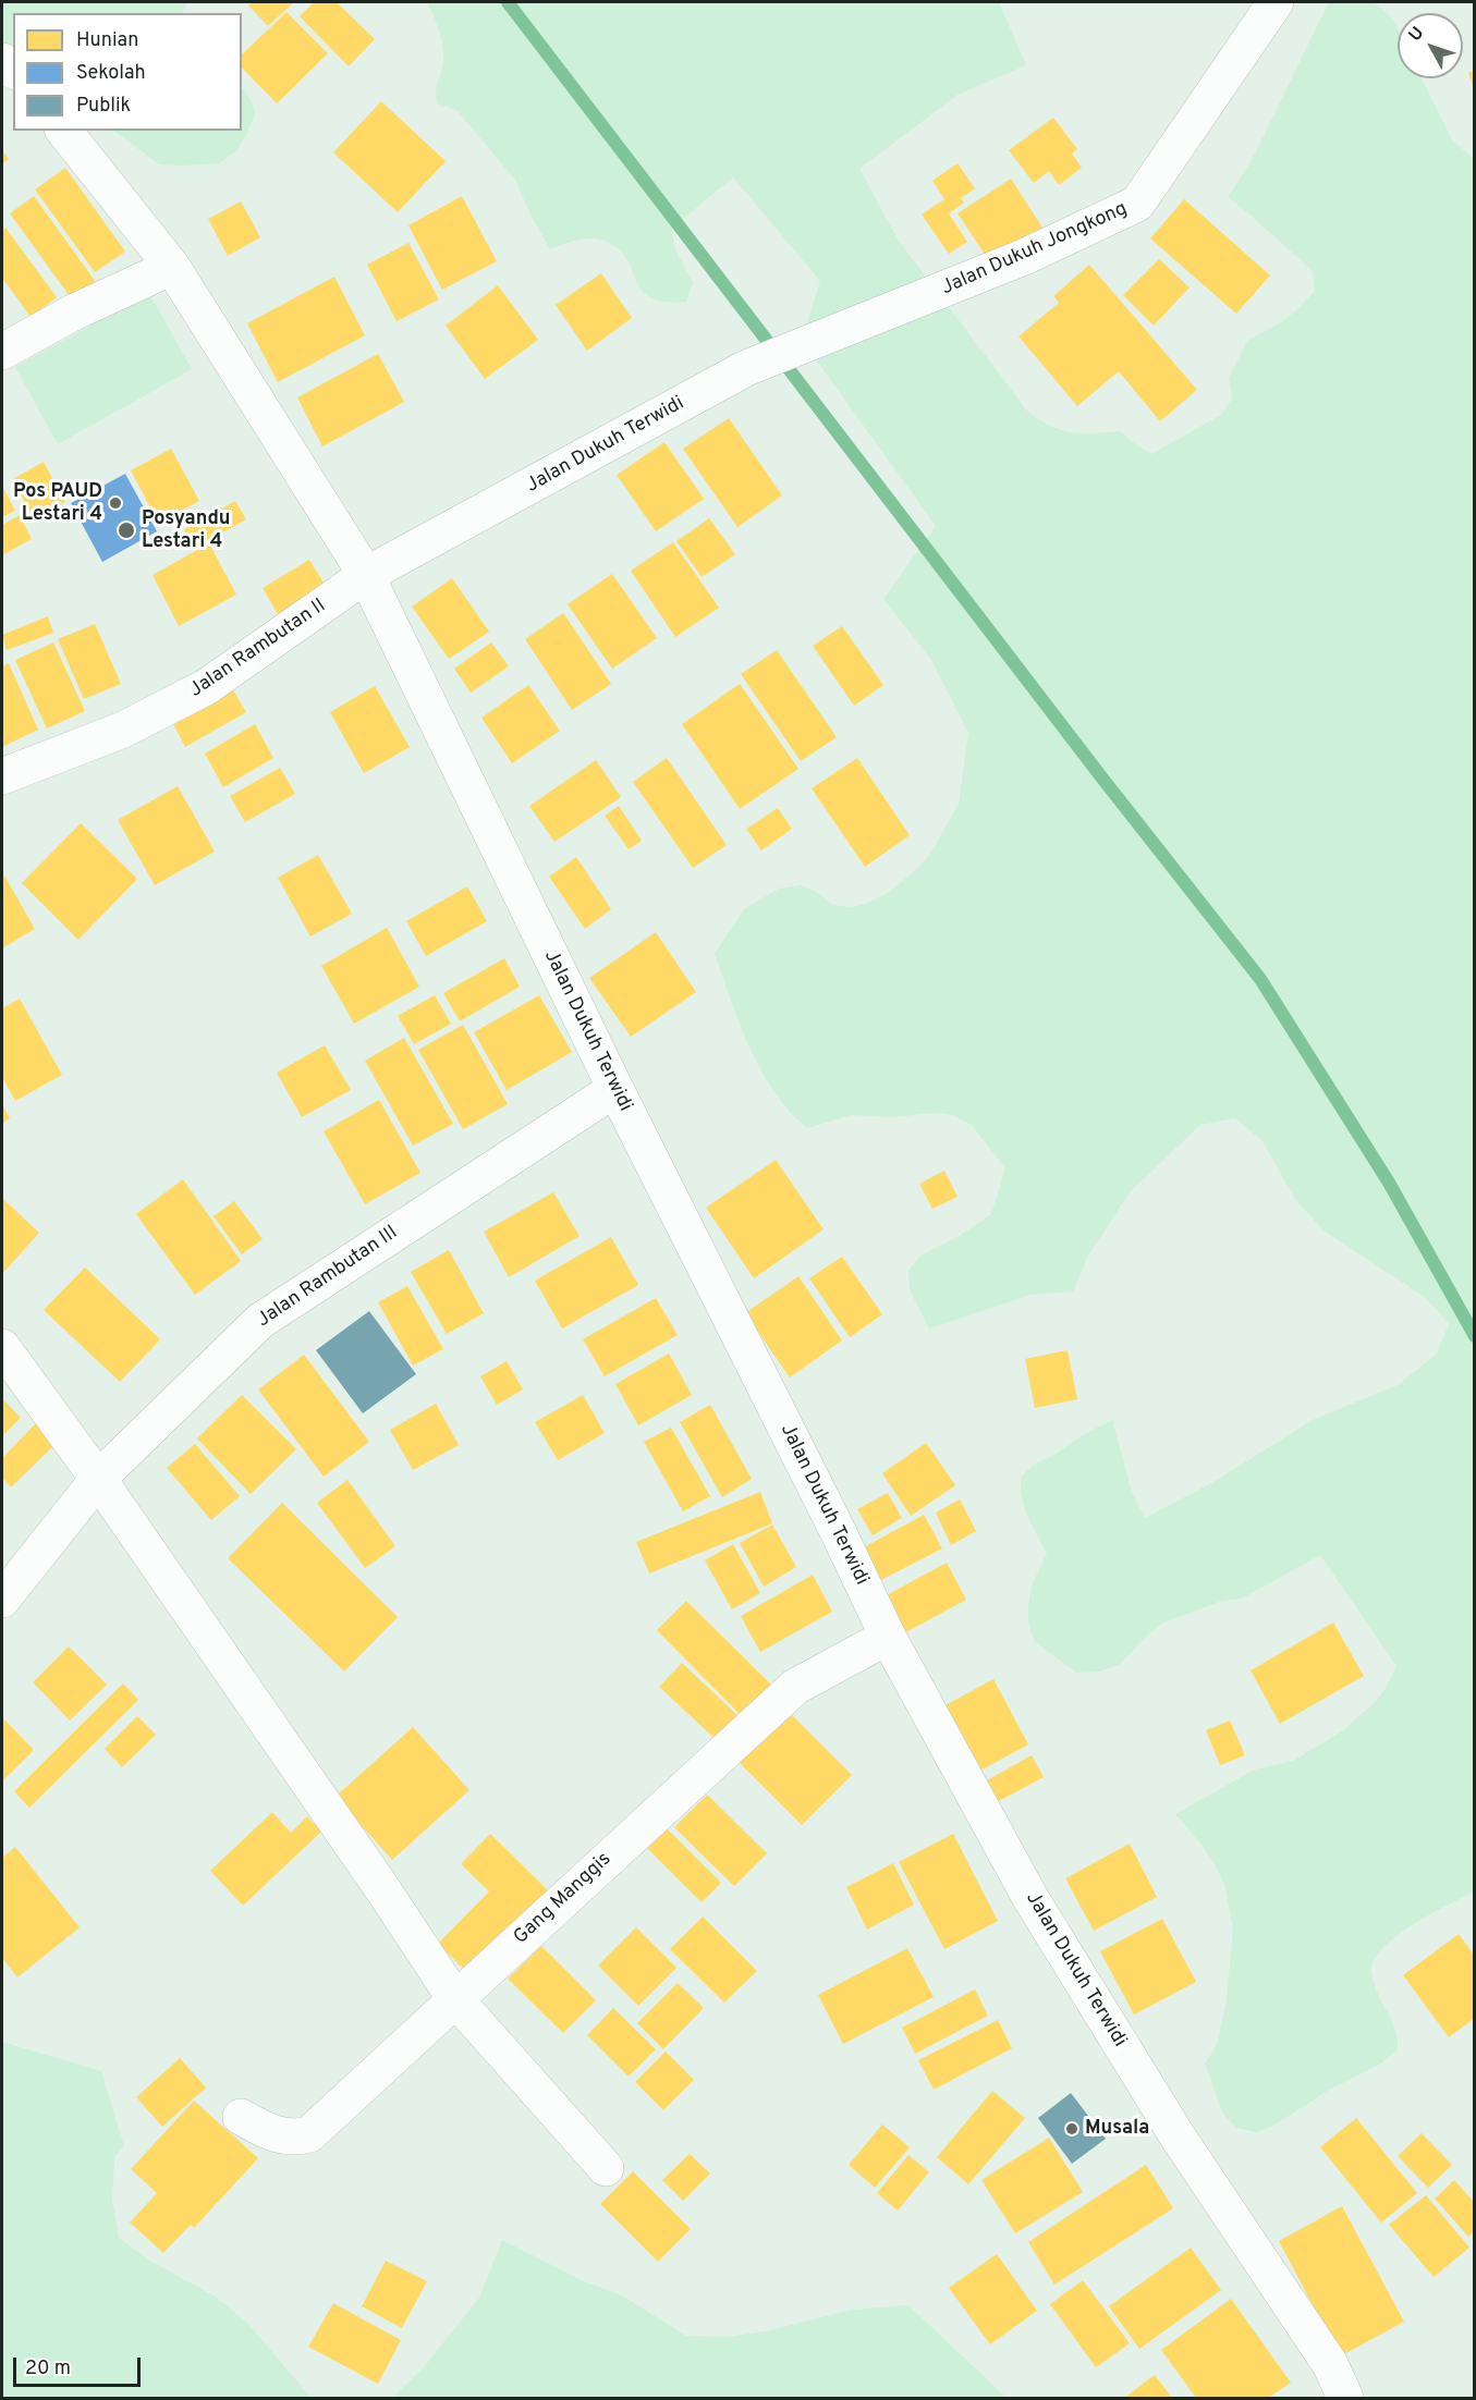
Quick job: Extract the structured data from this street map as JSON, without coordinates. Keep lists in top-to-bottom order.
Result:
{
  "streets": {
    "street": [
      "Jalan Dukuh Jongkong",
      "Jalan Dukuh Terwidi",
      "Jalan Rambutan II",
      "Jalan Rambutan III",
      "Gang Manggis"
    ]
  },
  "crossings": [
    ["Jalan Dukuh Jongkong", "Jalan Dukuh Terwidi"],
    ["Jalan Dukuh Terwidi", "Jalan Rambutan II"],
    ["Jalan Dukuh Terwidi", "Jalan Rambutan III"],
    ["Jalan Dukuh Terwidi", "Gang Manggis"]
  ],
  "places": ["Pos PAUD Lestari 4", "Posyandu Lestari 4", "Musala"],
  "legend": ["Hunian", "Sekolah", "Publik"],
  "scale_bar": "20 m",
  "north": "top left"
}
